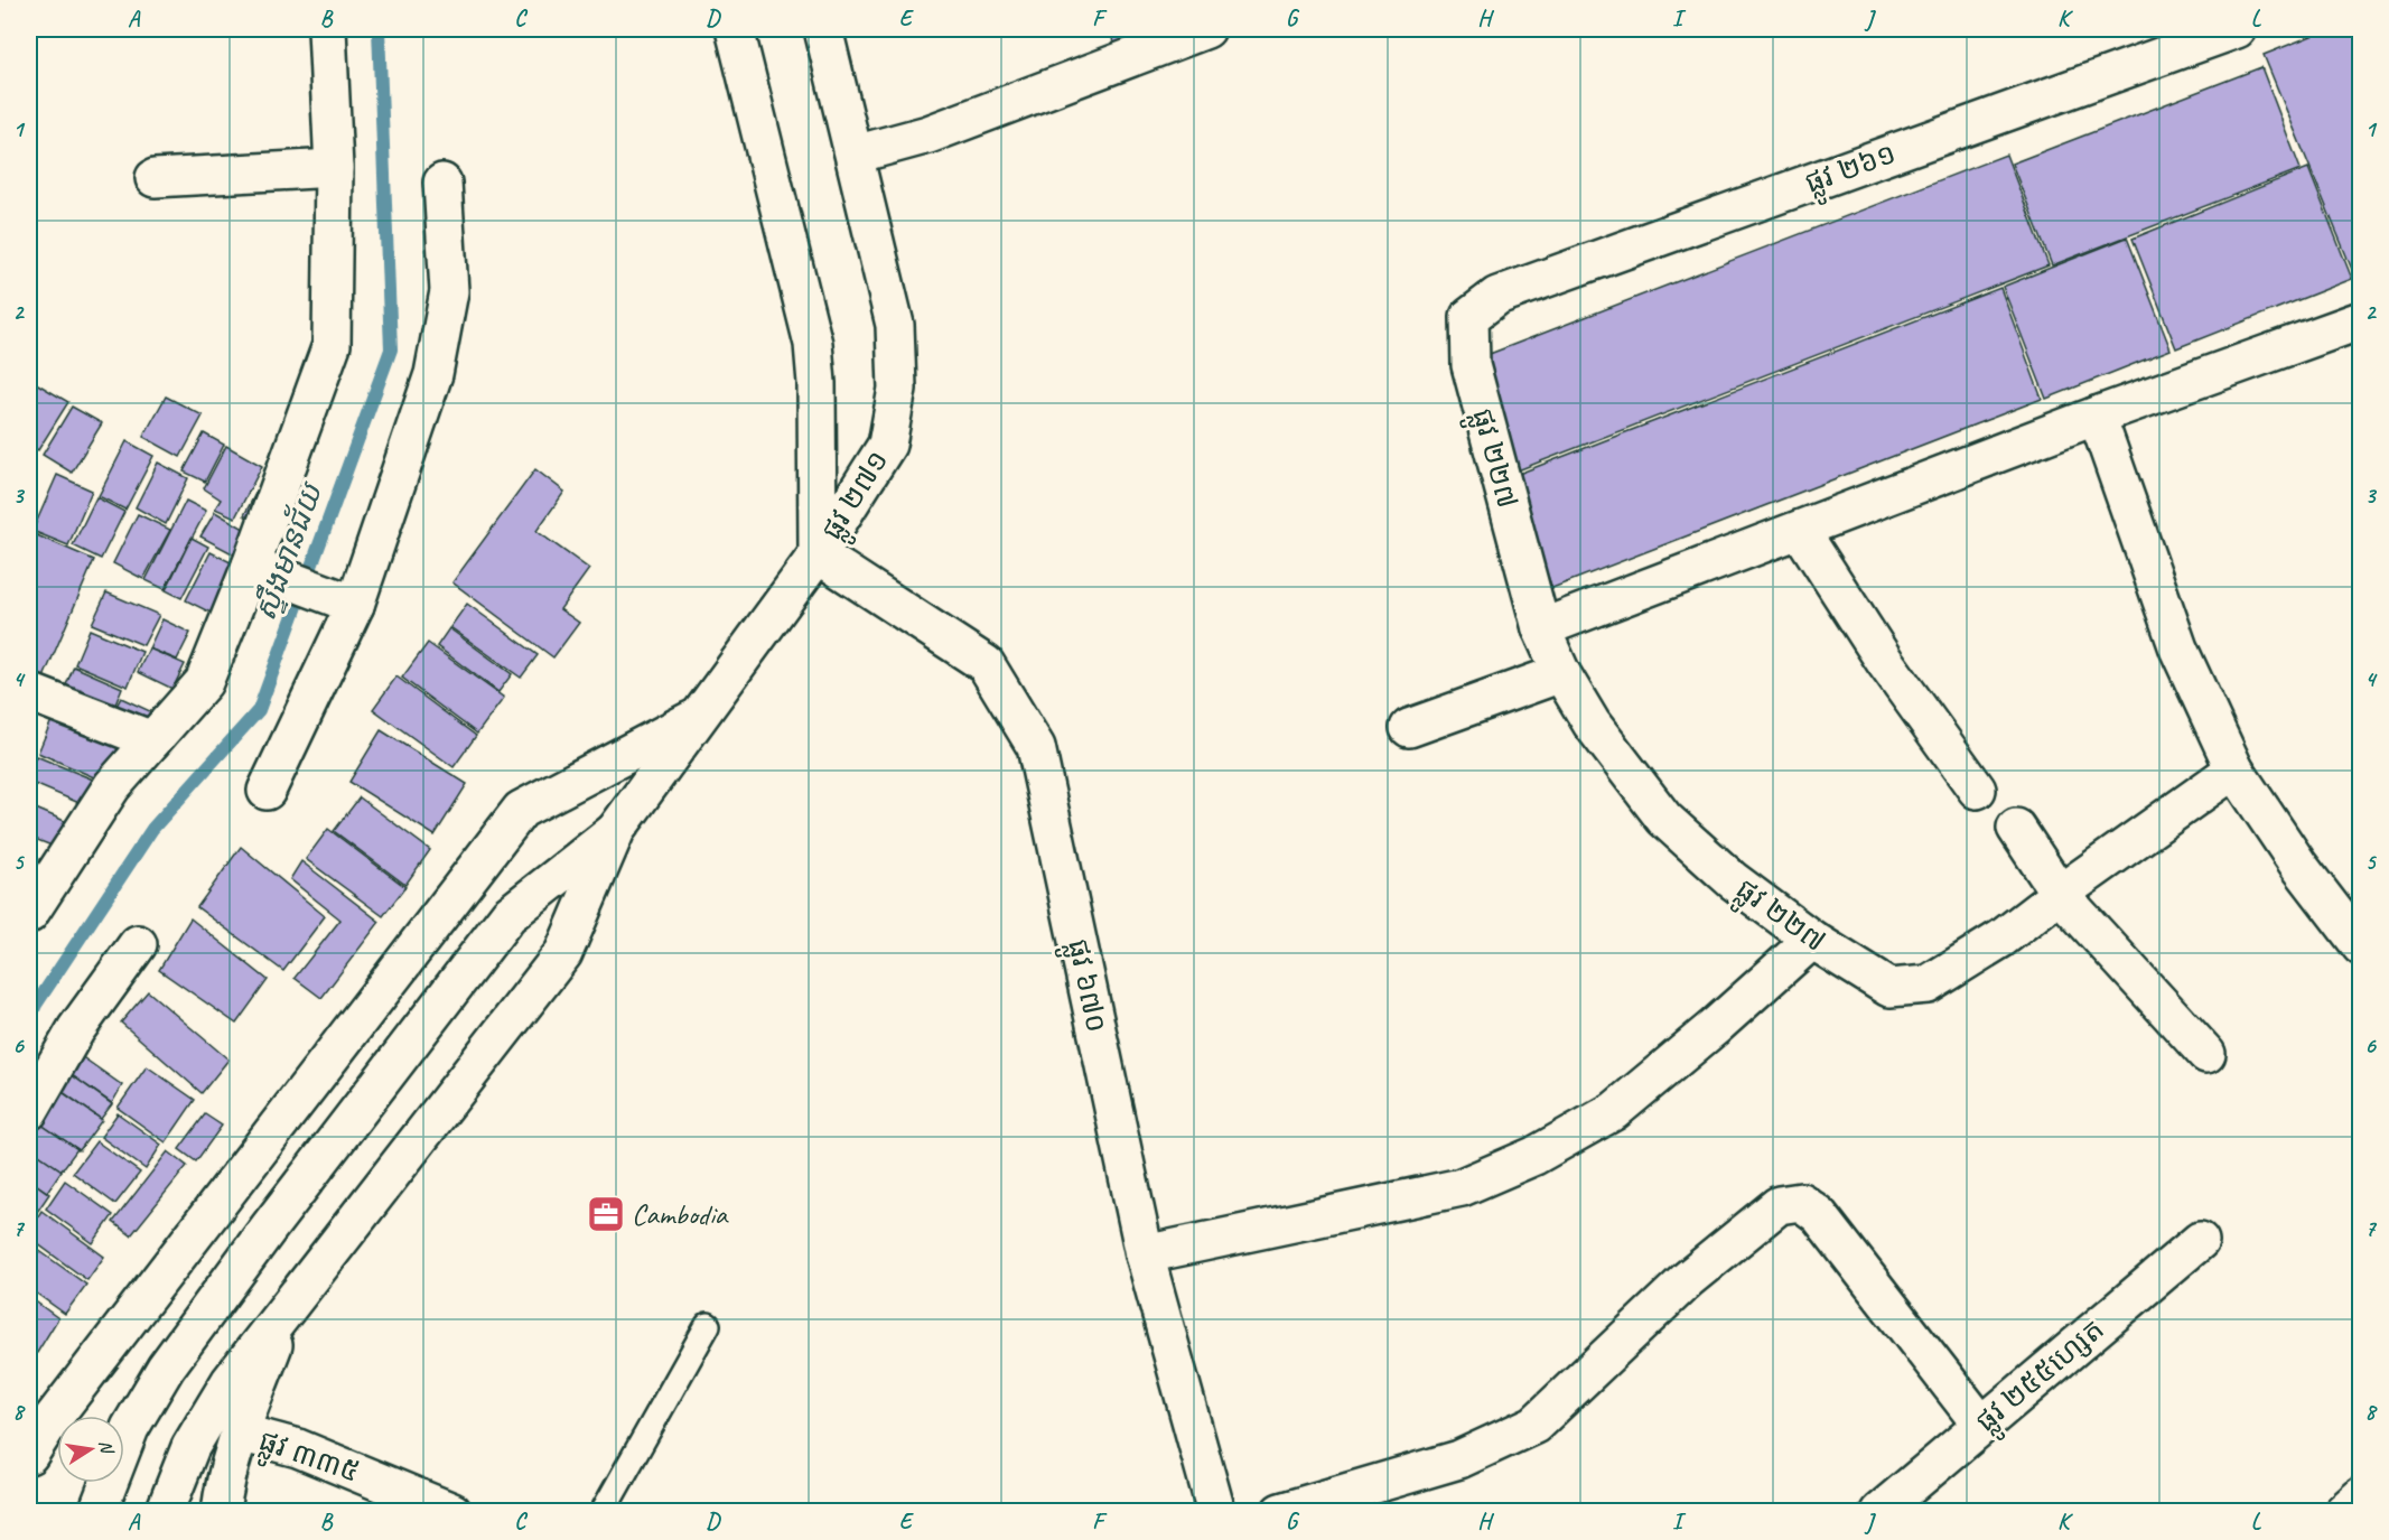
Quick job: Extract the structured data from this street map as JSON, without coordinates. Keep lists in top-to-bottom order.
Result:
{
  "streets": {
    "street": [
      "ផ្លូវ ២៦១",
      "ផ្លូវ ២២៧",
      "ផ្លូវ ២៧១",
      "ផ្លូវ ៦៧០",
      "ផ្លូវ ២៥៥ហ្សេត",
      "ផ្លូវ ៣៣៥"
    ]
  },
  "crossings": [
    ["ផ្លូវ ២៦១", "ផ្លូវ ២២៧"],
    ["ផ្លូវ ២៧១", "ផ្លូវ ៦៧០"]
  ],
  "water": ["ស្ទឹងមានជ័យ"],
  "places": {
    "office": ["Cambodia"]
  },
  "north": "right",
  "grid": {
    "columns": [
      "A",
      "B",
      "C",
      "D",
      "E",
      "F",
      "G",
      "H",
      "I",
      "J",
      "K",
      "L"
    ],
    "rows": [
      "1",
      "2",
      "3",
      "4",
      "5",
      "6",
      "7",
      "8"
    ]
  }
}
